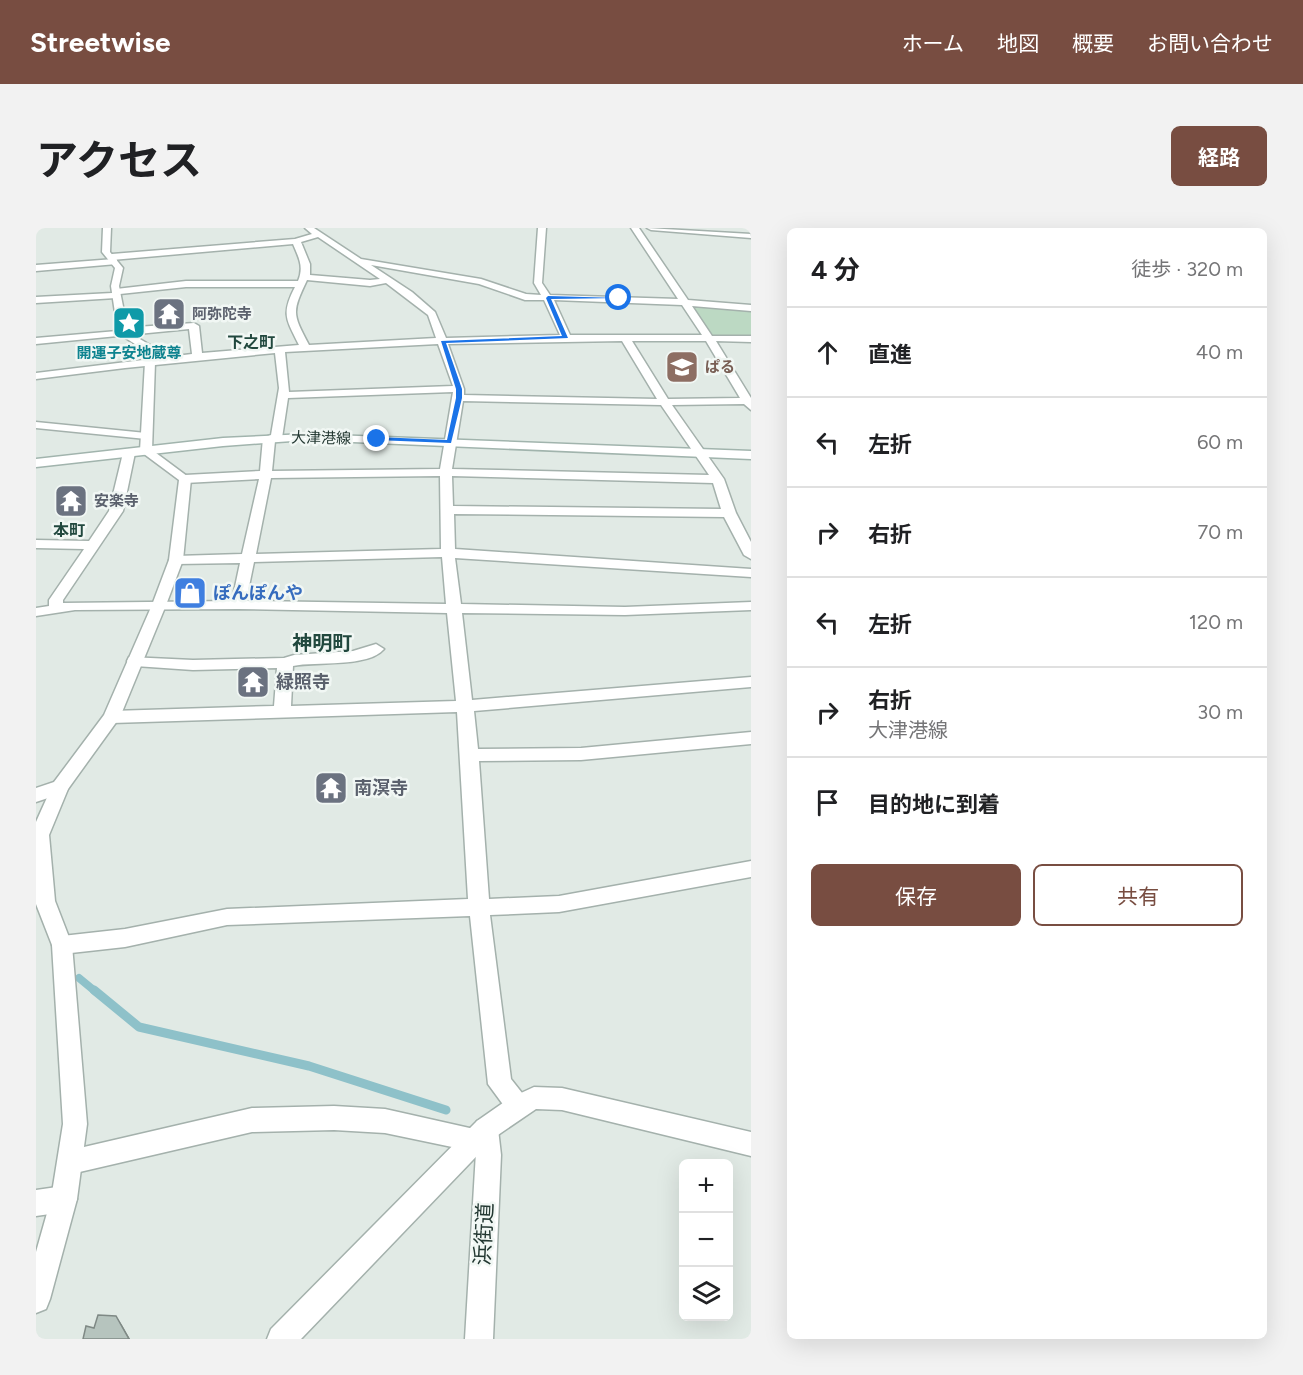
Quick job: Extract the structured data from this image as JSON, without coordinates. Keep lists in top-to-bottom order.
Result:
{
  "streets": {
    "street": ["大津港線", "浜街道"]
  },
  "districts": ["下之町", "本町", "神明町"],
  "places": {
    "temple": [
      "阿弥陀寺",
      "安楽寺",
      "緑照寺",
      "南溟寺"
    ],
    "place": ["開運子安地蔵尊"],
    "school or university": ["ぱる"],
    "shop": ["ぽんぽんや"]
  },
  "page": {
    "header": "Streetwise",
    "nav": [
      "ホーム",
      "地図",
      "概要",
      "お問い合わせ"
    ],
    "title": "アクセス",
    "buttons": [
      "経路",
      ["保存", "共有"]
    ],
    "heading": ["4 分", "徒歩 · 320 m"],
    "list": [
      ["直進", "40 m"],
      ["左折", "60 m"],
      ["右折", "70 m"],
      ["左折", "120 m"],
      ["右折", "大津港線", "30 m"],
      "目的地に到着"
    ],
    "map_buttons": ["+", "−"]
  }
}
